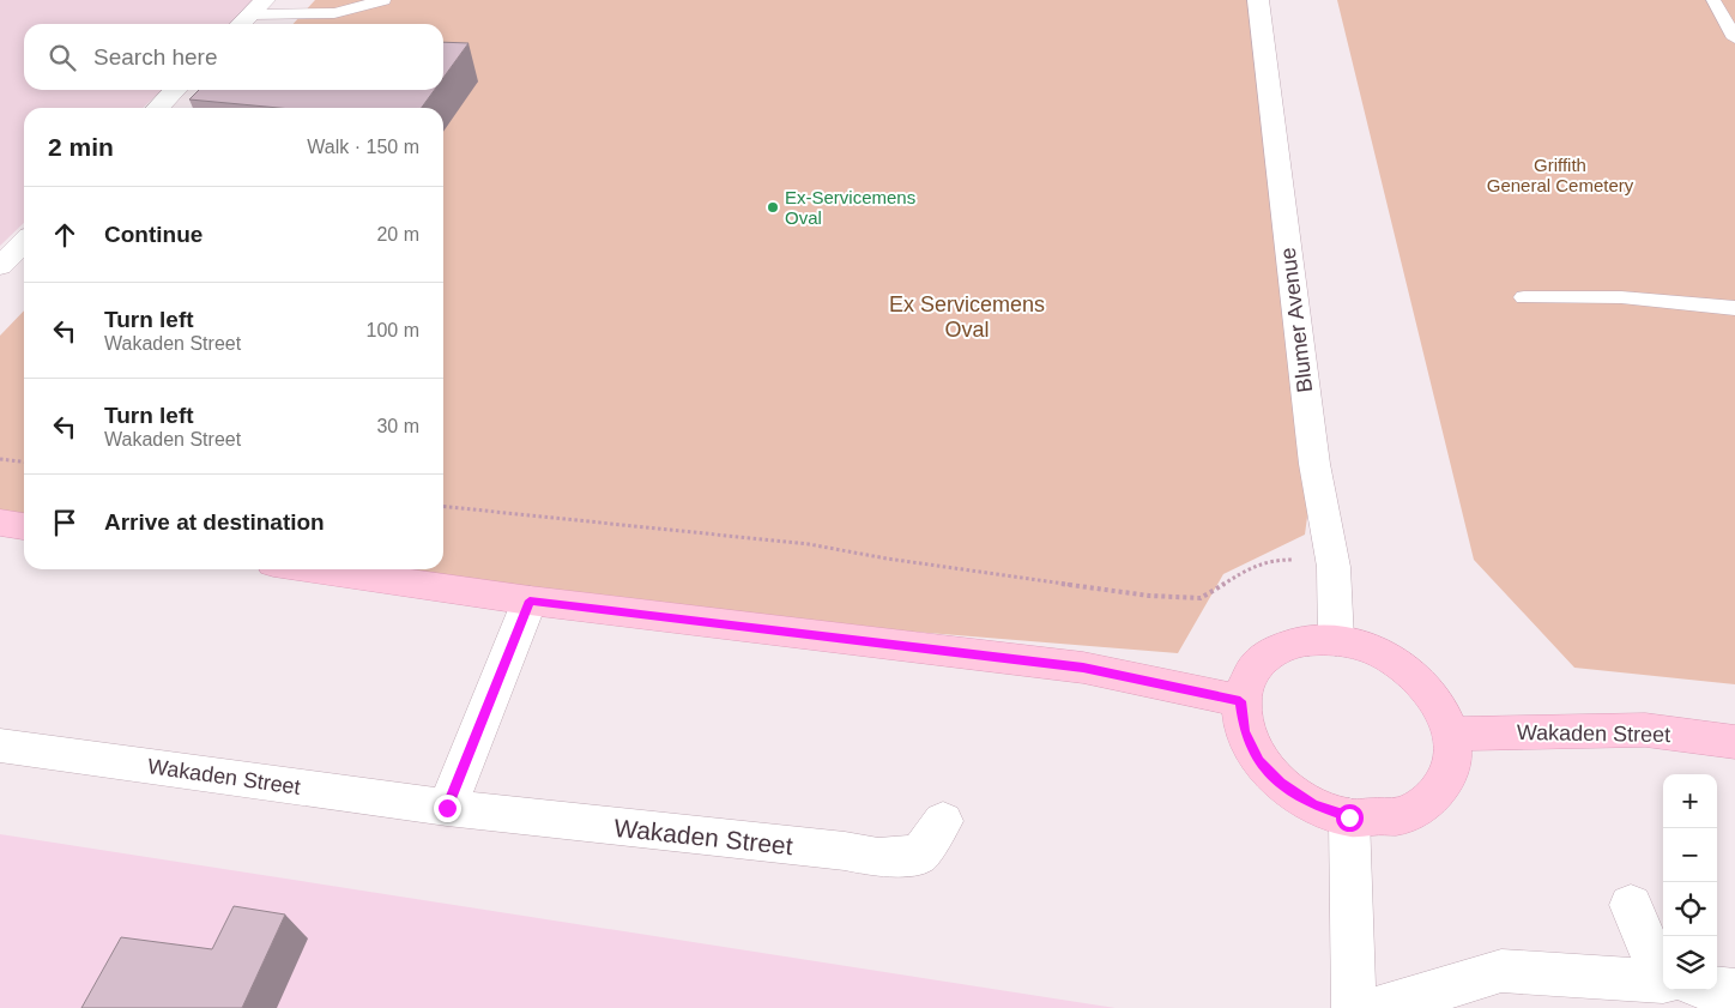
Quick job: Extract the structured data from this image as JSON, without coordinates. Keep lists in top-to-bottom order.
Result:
{
  "streets": {
    "main road": ["Wakaden Street"],
    "street": ["Blumer Avenue"]
  },
  "crossings": [
    ["Blumer Avenue", "Wakaden Street"]
  ],
  "parks": ["Griffith General Cemetery", "Ex Servicemens Oval"],
  "places": ["Ex-Servicemens Oval"],
  "page": {
    "search": "Search here",
    "heading": ["2 min", "Walk · 150 m"],
    "list": [
      ["Continue", "20 m"],
      ["Turn left", "Wakaden Street", "100 m"],
      ["Turn left", "Wakaden Street", "30 m"],
      "Arrive at destination"
    ],
    "map_buttons": ["+", "−"]
  }
}
